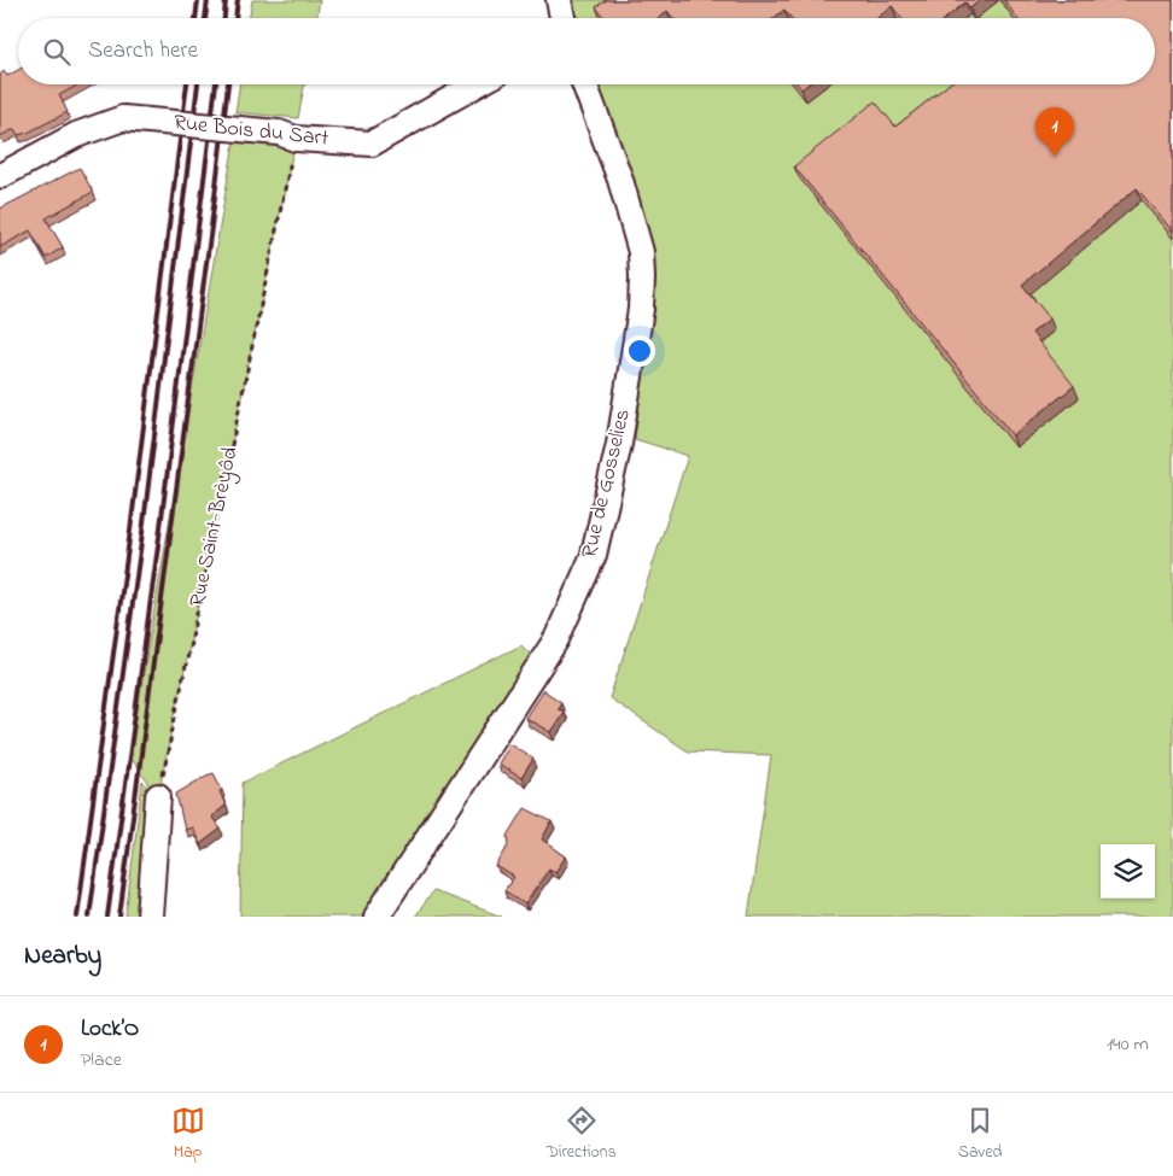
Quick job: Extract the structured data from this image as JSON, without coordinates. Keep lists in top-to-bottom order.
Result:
{
  "streets": {
    "street": ["Rue Bois du Sart", "Rue de Gosselies"],
    "path": ["Rue Saint-Brèyôd"]
  },
  "crossings": [
    ["Rue Bois du Sart", "Rue Saint-Brèyôd"]
  ],
  "page": {
    "search": "Search here",
    "pins": "1",
    "heading": "Nearby",
    "list": [
      {
        "mark": "1",
        "name": "Lock’O",
        "note": "Place",
        "value": "140 m"
      }
    ],
    "nav": ["Map", "Directions", "Saved"]
  }
}
